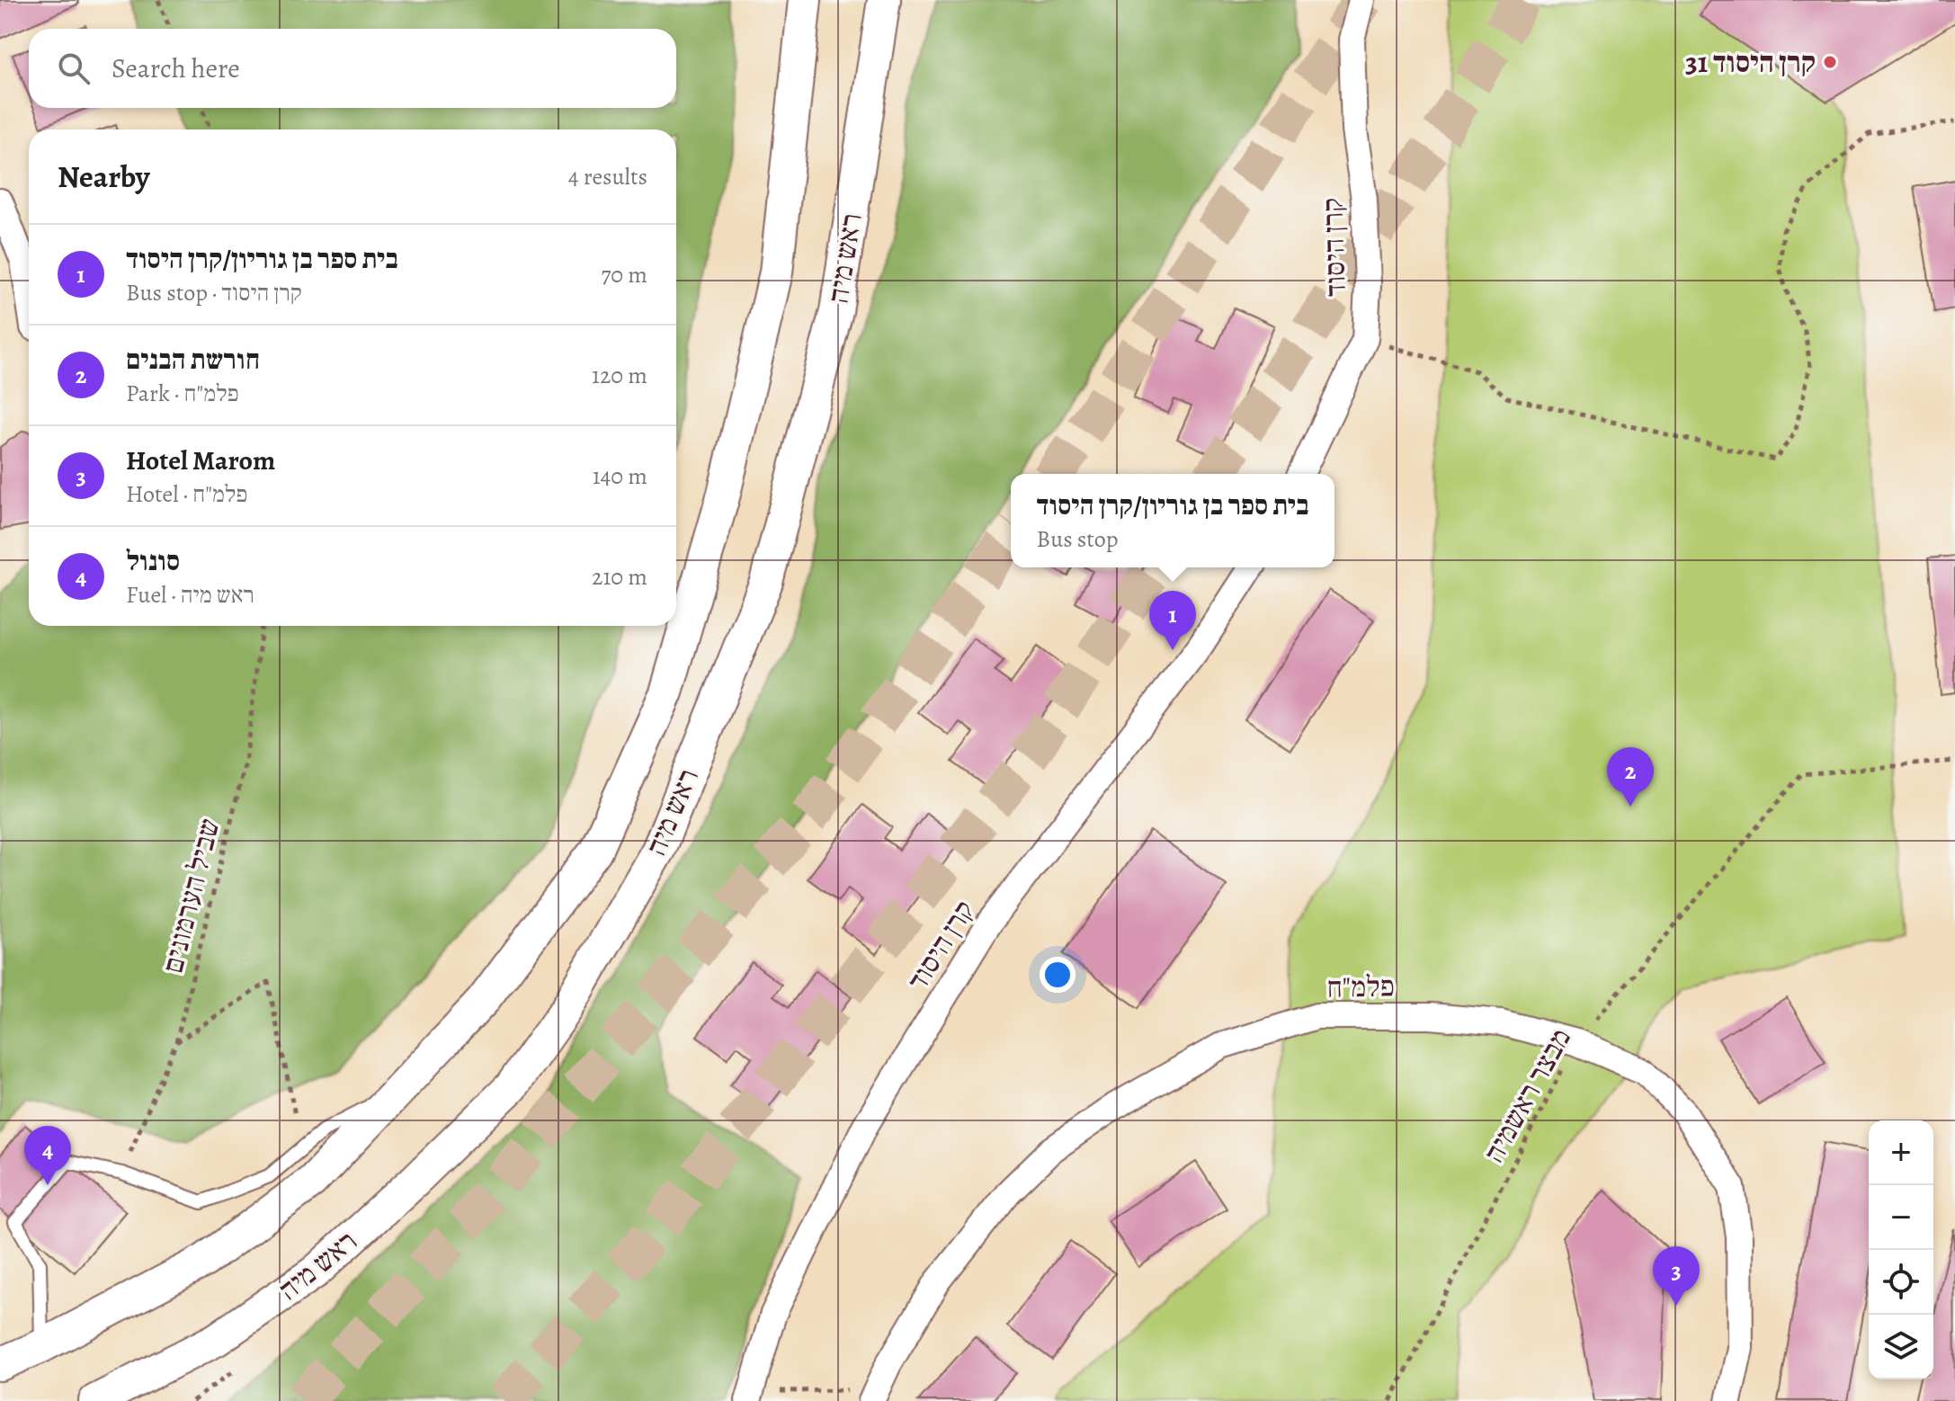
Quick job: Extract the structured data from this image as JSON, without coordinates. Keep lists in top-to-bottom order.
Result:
{
  "streets": {
    "street": ["קרן היסוד", "ראש מיה", "פלמ\"ח"],
    "path": ["שביל הערמונים", "מבצר ראשמיה"]
  },
  "crossings": [
    ["פלמ\"ח", "מבצר ראשמיה"]
  ],
  "places": ["קרן היסוד 31"],
  "page": {
    "search": "Search here",
    "heading": ["Nearby", "4 results"],
    "list": [
      {
        "mark": "1",
        "name": "בית ספר בן גוריון/קרן היסוד",
        "note": "Bus stop · קרן היסוד",
        "value": "70 m"
      },
      {
        "mark": "2",
        "name": "חורשת הבנים",
        "note": "Park · פלמ\"ח",
        "value": "120 m"
      },
      {
        "mark": "3",
        "name": "Hotel Marom",
        "note": "Hotel · פלמ\"ח",
        "value": "140 m"
      },
      {
        "mark": "4",
        "name": "סונול",
        "note": "Fuel · ראש מיה",
        "value": "210 m"
      }
    ],
    "popup": ["בית ספר בן גוריון/קרן היסוד", "Bus stop"],
    "pins": [
      "1",
      "2",
      "4",
      "3"
    ],
    "map_buttons": ["+", "−"]
  }
}
